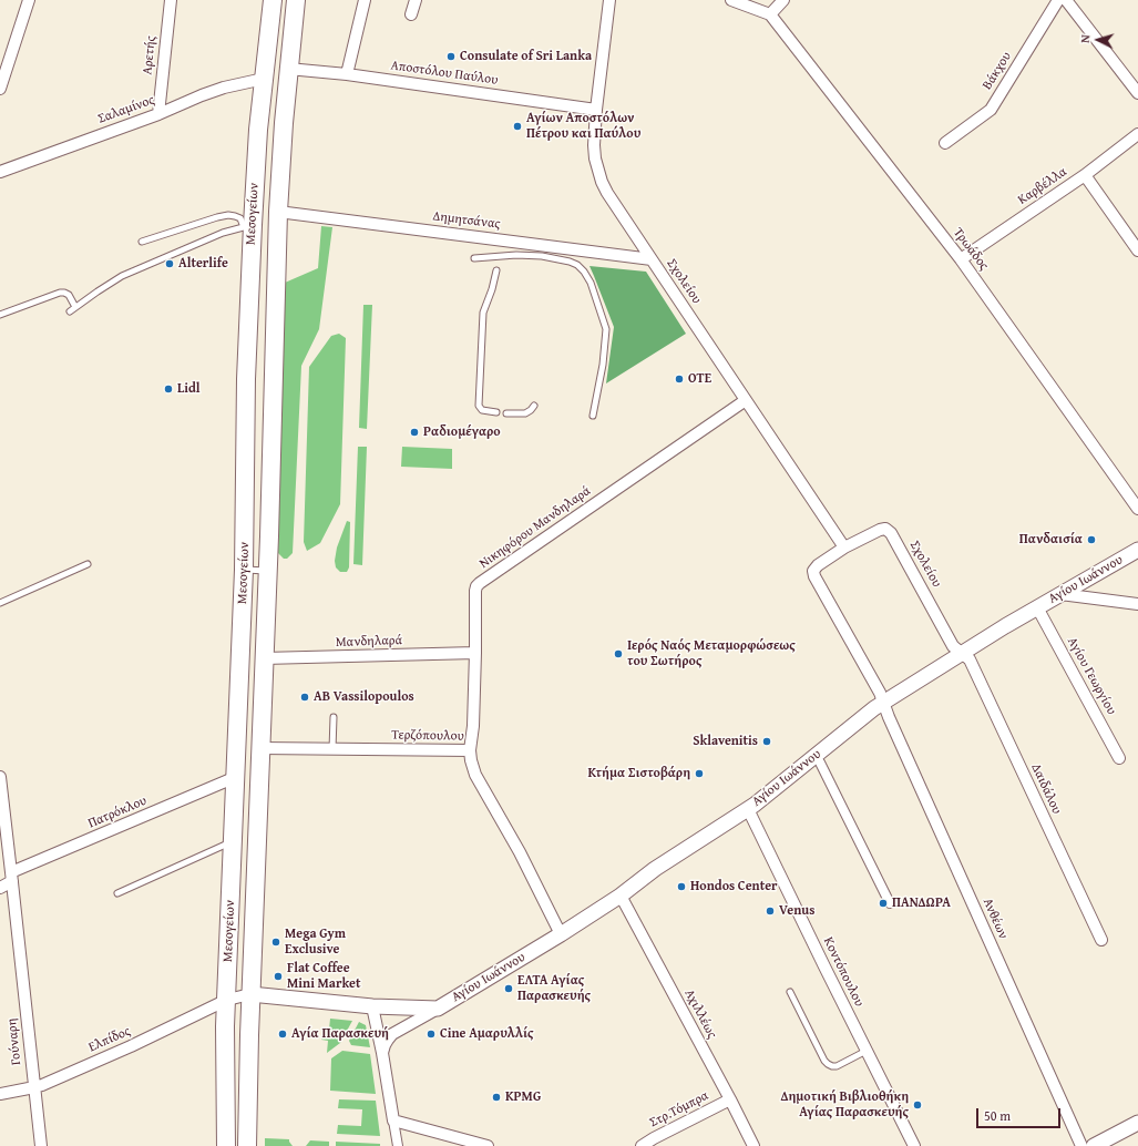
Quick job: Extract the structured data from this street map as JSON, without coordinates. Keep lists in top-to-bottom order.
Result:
{
  "streets": {
    "main road": ["Μεσογείων"],
    "street": [
      "Αρετής",
      "Βάκχου",
      "Αποστόλου Παύλου",
      "Σαλαμίνος",
      "Καρβέλλα",
      "Δημητσάνας",
      "Τρωάδος",
      "Σχολείου",
      "Νικηφόρου Μανδηλαρά",
      "Αγίου Ιωάννου",
      "Μανδηλαρά",
      "Αγίου Γεωργίου",
      "Τερζόπουλου",
      "Δαιδάλου",
      "Πατρόκλου",
      "Ανθέων",
      "Κοντόπουλου",
      "Αχιλλέως",
      "Ελπίδος",
      "Γούναρη",
      "Στρ.Τόμπρα"
    ]
  },
  "crossings": [
    ["Αρετής", "Σαλαμίνος"],
    ["Αποστόλου Παύλου", "Μεσογείων"],
    ["Αποστόλου Παύλου", "Σχολείου"],
    ["Σαλαμίνος", "Μεσογείων"],
    ["Καρβέλλα", "Τρωάδος"],
    ["Μεσογείων", "Δημητσάνας"],
    ["Μεσογείων", "Αγίου Ιωάννου"],
    ["Μεσογείων", "Μανδηλαρά"],
    ["Μεσογείων", "Τερζόπουλου"],
    ["Μεσογείων", "Πατρόκλου"],
    ["Μεσογείων", "Ελπίδος"],
    ["Δημητσάνας", "Σχολείου"],
    ["Σχολείου", "Νικηφόρου Μανδηλαρά"],
    ["Σχολείου", "Αγίου Ιωάννου"],
    ["Σχολείου", "Δαιδάλου"],
    ["Σχολείου", "Ανθέων"],
    ["Νικηφόρου Μανδηλαρά", "Μανδηλαρά"],
    ["Νικηφόρου Μανδηλαρά", "Τερζόπουλου"],
    ["Αγίου Ιωάννου", "Αγίου Γεωργίου"],
    ["Αγίου Ιωάννου", "Τερζόπουλου"],
    ["Αγίου Ιωάννου", "Δαιδάλου"],
    ["Αγίου Ιωάννου", "Ανθέων"],
    ["Αγίου Ιωάννου", "Κοντόπουλου"],
    ["Αγίου Ιωάννου", "Αχιλλέως"],
    ["Αγίου Ιωάννου", "Ελπίδος"],
    ["Πατρόκλου", "Γούναρη"],
    ["Αχιλλέως", "Στρ.Τόμπρα"],
    ["Ελπίδος", "Γούναρη"]
  ],
  "places": [
    "Consulate of Sri Lanka",
    "Αγίων Αποστόλων Πέτρου και Παύλου",
    "Alterlife",
    "ΟΤΕ",
    "Lidl",
    "Ραδιομέγαρο",
    "Πανδαισία",
    "Ιερός Ναός Μεταμορφώσεως του Σωτήρος",
    "AB Vassilopoulos",
    "Sklavenitis",
    "Κτήμα Σιστοβάρη",
    "Hondos Center",
    "ΠΑΝΔΩΡΑ",
    "Venus",
    "Mega Gym Exclusive",
    "Flat Coffee Mini Market",
    "ΕΛΤΑ Αγίας Παρασκευής",
    "Αγία Παρασκευή",
    "Cine Αμαρυλλίς",
    "KPMG",
    "Δημοτική Βιβλιοθήκη Αγίας Παρασκευής"
  ],
  "scale_bar": "50 m",
  "north": "left"
}
